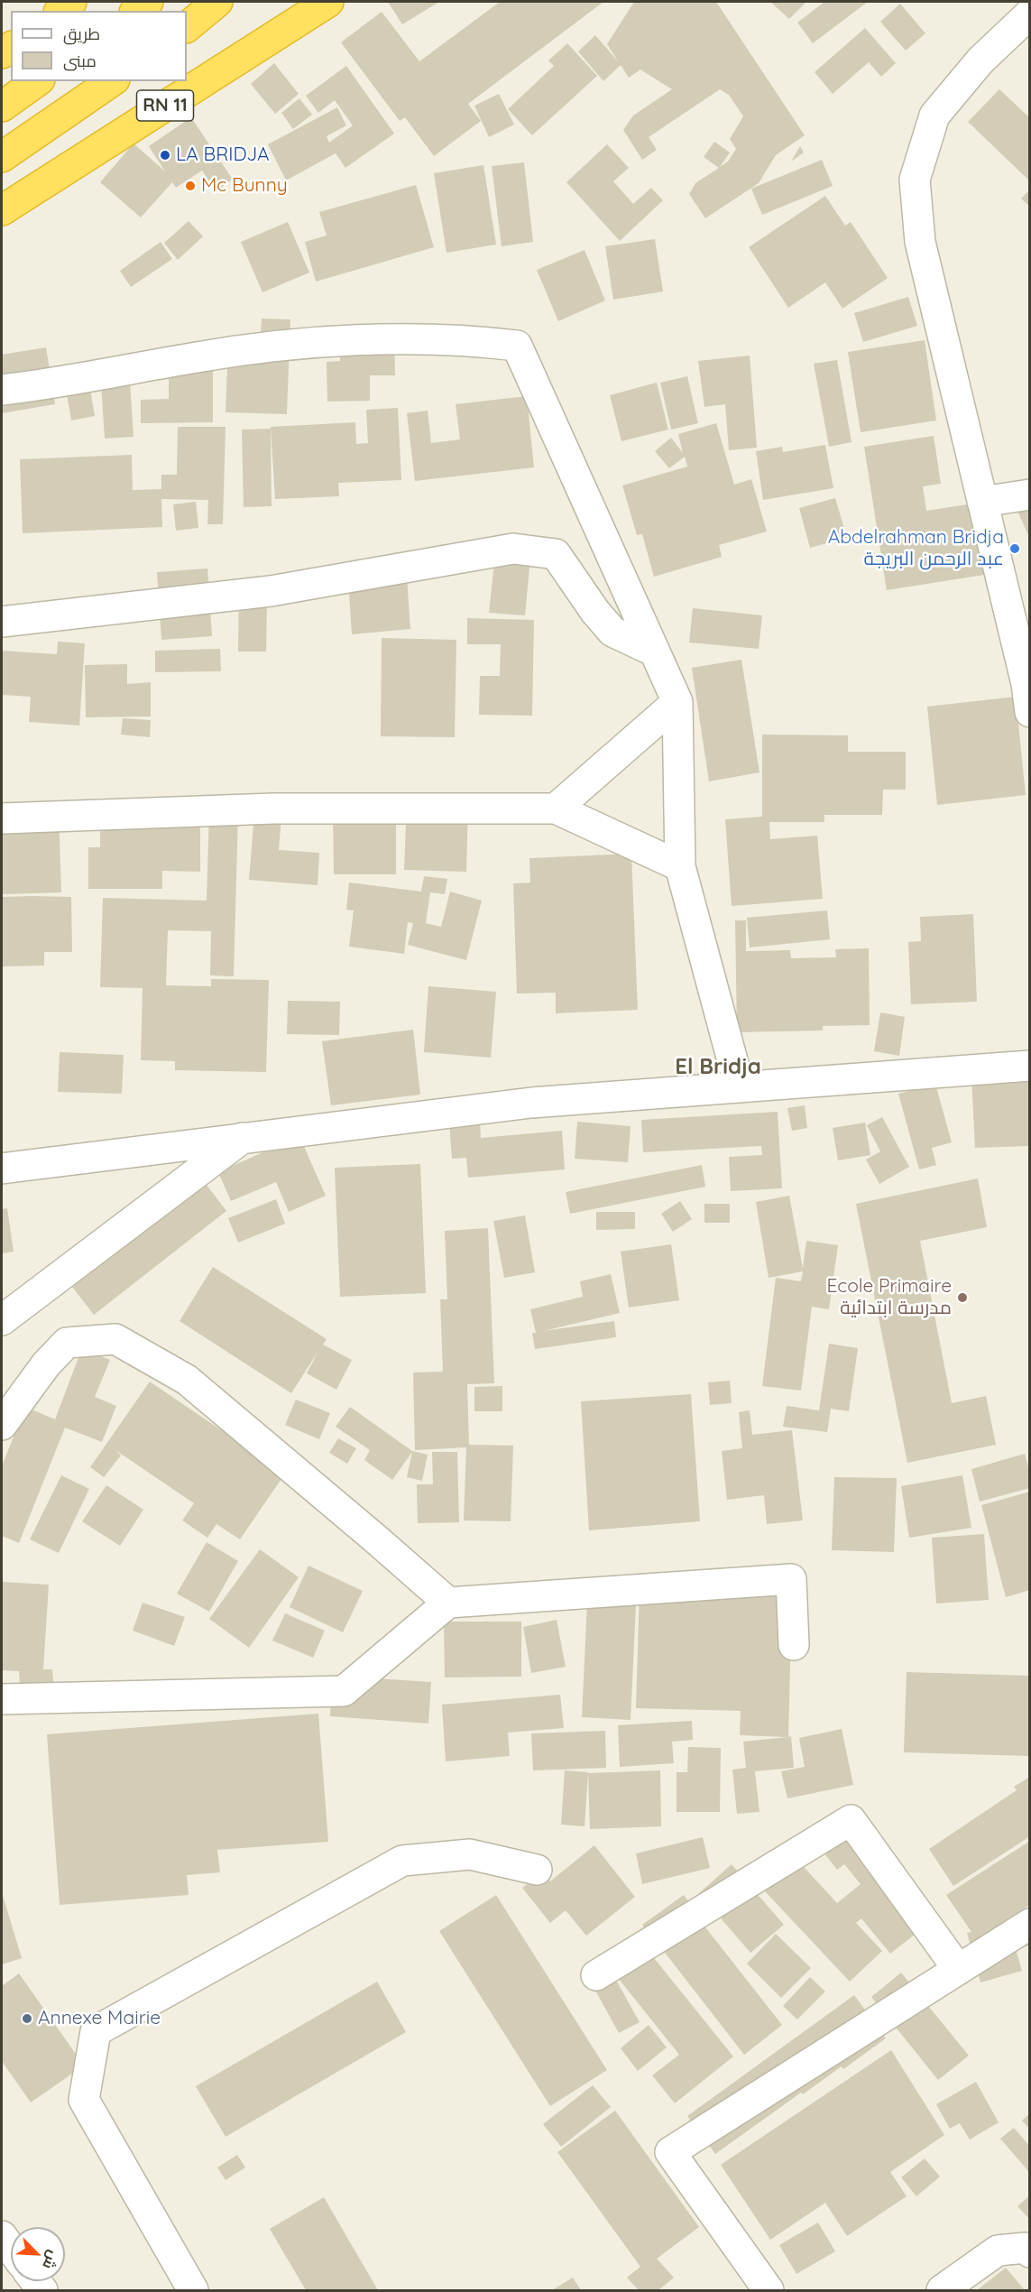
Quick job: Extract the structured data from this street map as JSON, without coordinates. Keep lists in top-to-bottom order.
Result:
{
  "streets": {
    "highway": ["RN 11"]
  },
  "districts": ["El Bridja"],
  "places": [
    "LA BRIDJA",
    "Mc Bunny",
    "Abdelrahman Bridja عبد الرحمن البريجة",
    "Ecole Primaire مدرسة ابتدائية",
    "Annexe Mairie"
  ],
  "legend": ["طريق", "مبنى"],
  "north": "bottom right"
}
